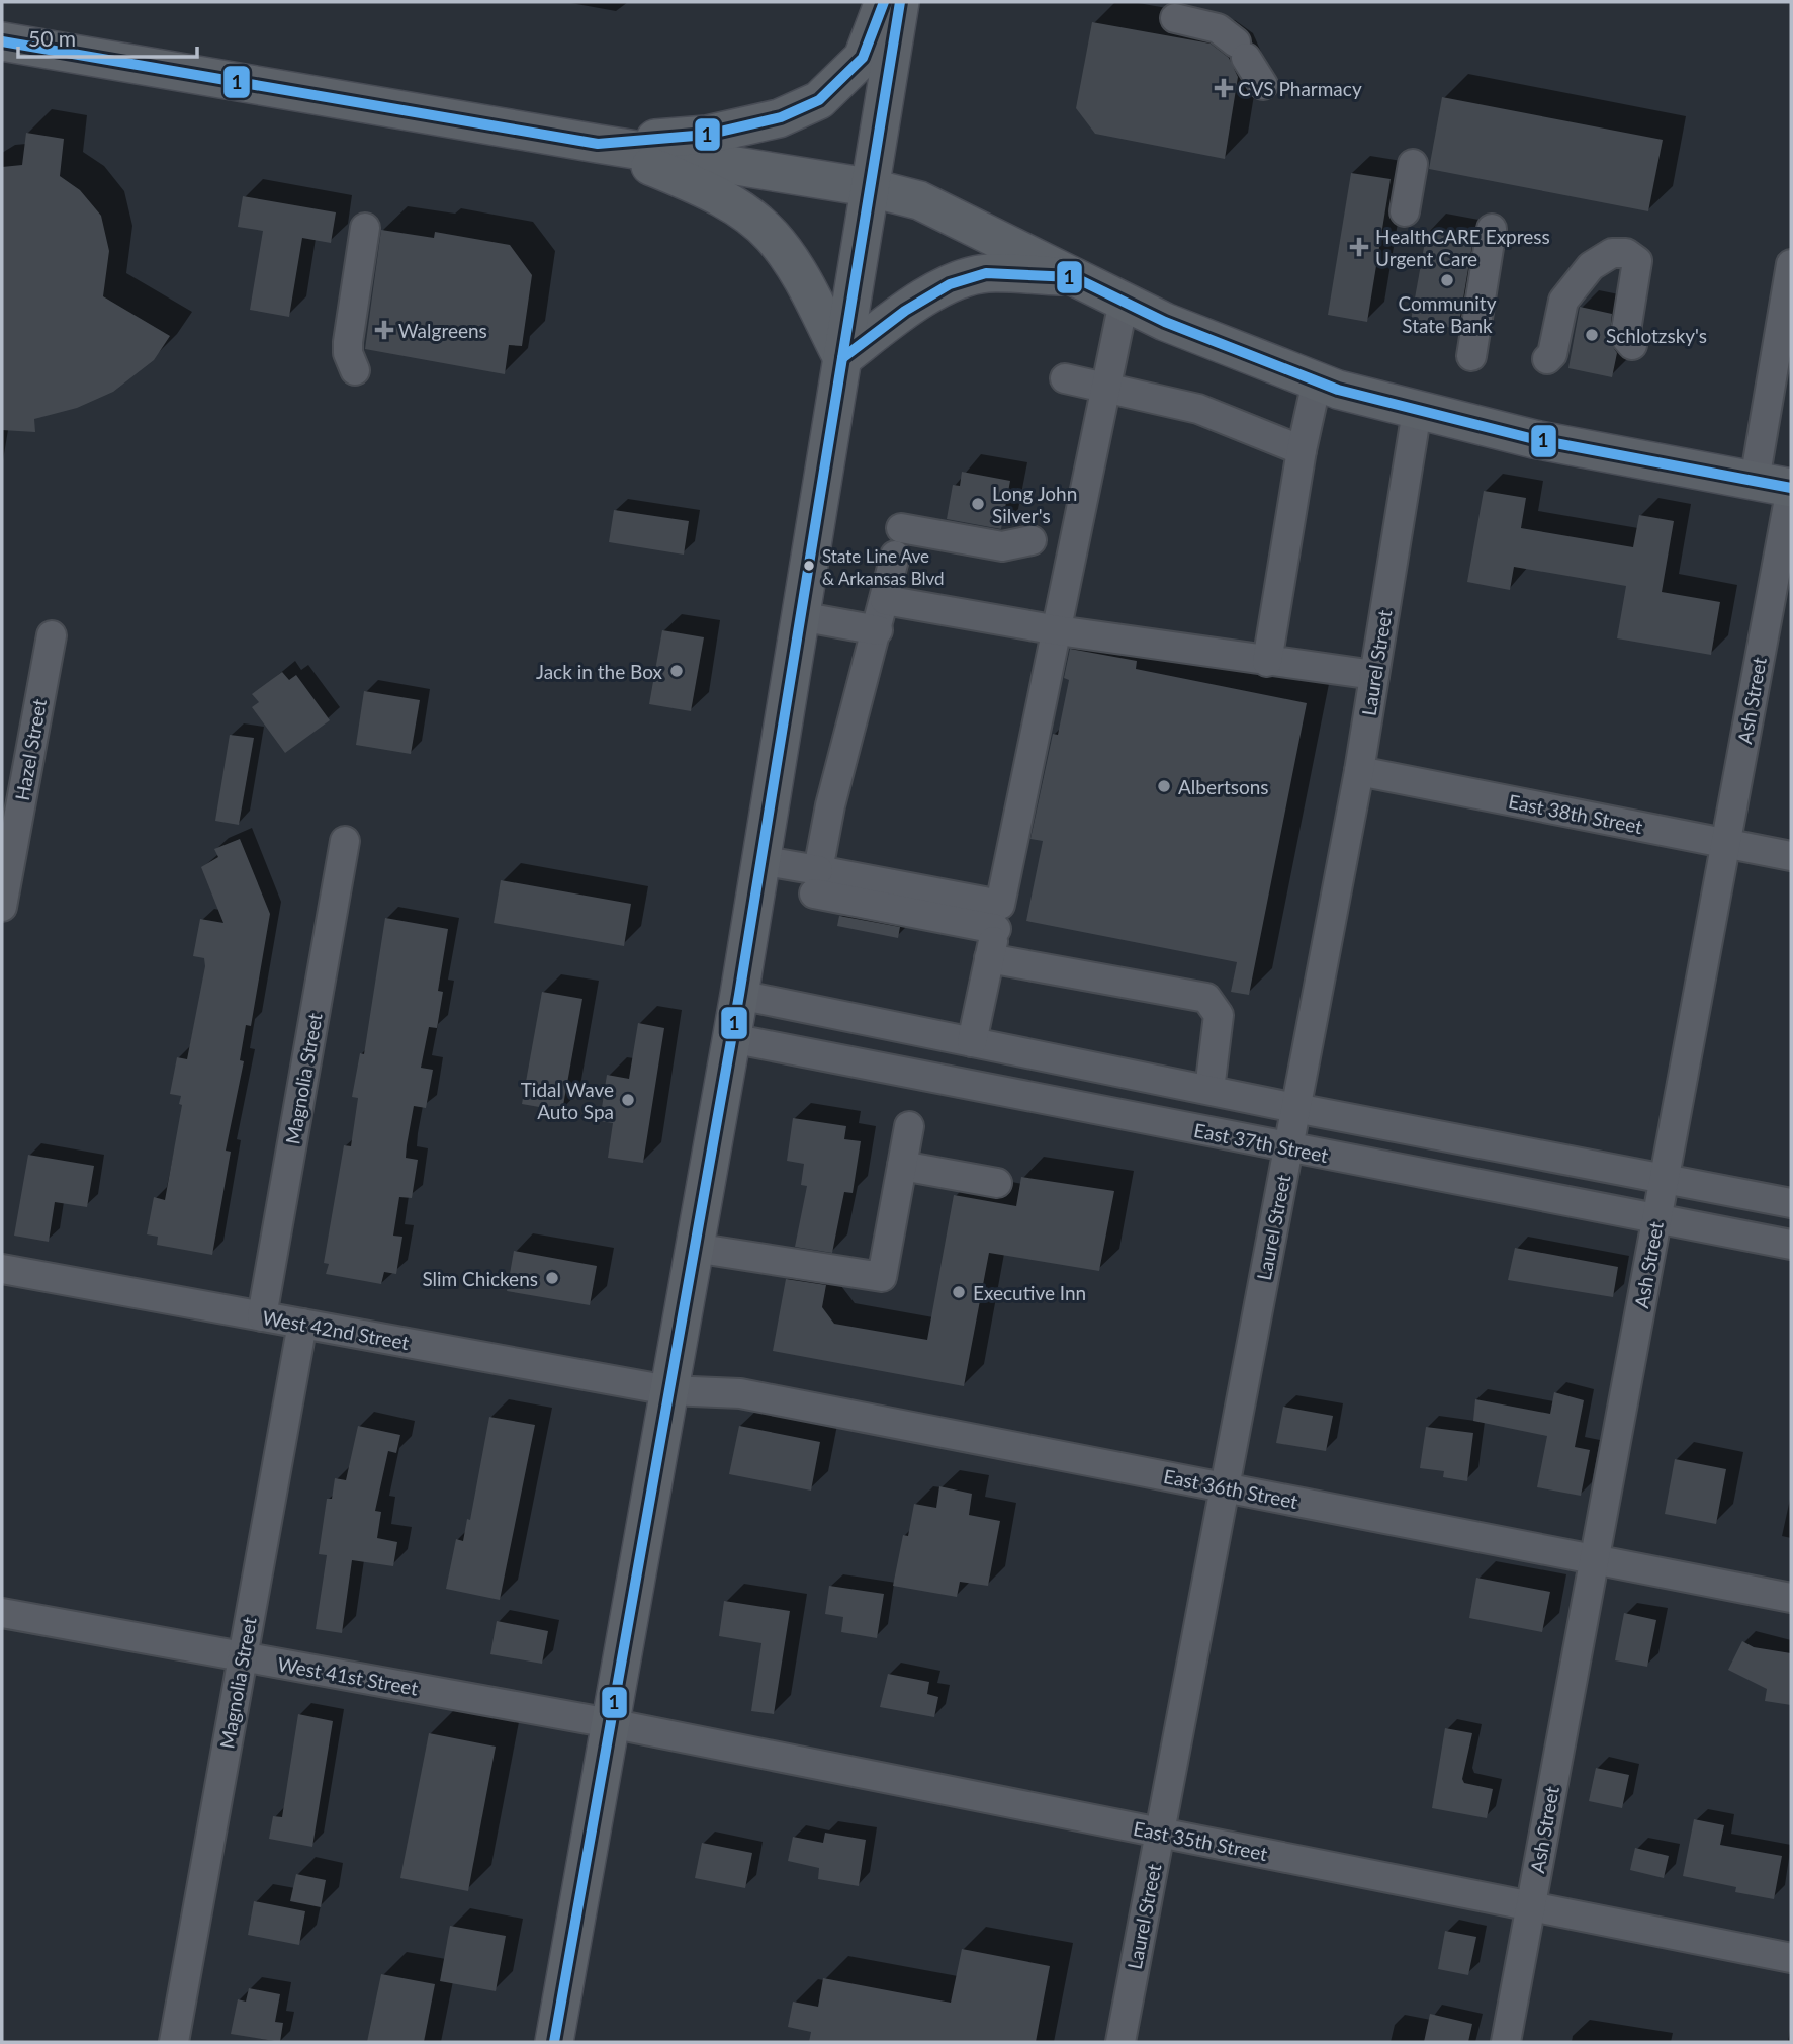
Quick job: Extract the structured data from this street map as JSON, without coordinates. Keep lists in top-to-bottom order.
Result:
{
  "streets": {
    "street": [
      "Laurel Street",
      "Ash Street",
      "Hazel Street",
      "East 38th Street",
      "Magnolia Street",
      "East 37th Street",
      "West 42nd Street",
      "East 36th Street",
      "West 41st Street",
      "East 35th Street"
    ]
  },
  "crossings": [
    ["Laurel Street", "East 38th Street"],
    ["Laurel Street", "East 37th Street"],
    ["Laurel Street", "East 36th Street"],
    ["Laurel Street", "East 35th Street"],
    ["Ash Street", "East 38th Street"],
    ["Ash Street", "East 37th Street"],
    ["Ash Street", "East 36th Street"],
    ["Ash Street", "East 35th Street"],
    ["Magnolia Street", "West 42nd Street"],
    ["Magnolia Street", "West 41st Street"],
    ["West 42nd Street", "East 36th Street"],
    ["West 41st Street", "East 35th Street"]
  ],
  "places": {
    "health": ["CVS Pharmacy", "HealthCARE Express Urgent Care", "Walgreens"],
    "other": [
      "Community State Bank",
      "Schlotzsky's",
      "Long John Silver's",
      "State Line Ave & Arkansas Blvd",
      "Jack in the Box",
      "Albertsons",
      "Tidal Wave Auto Spa",
      "Slim Chickens",
      "Executive Inn"
    ]
  },
  "lines": ["transit line 1"],
  "scale_bar": "50 m"
}
